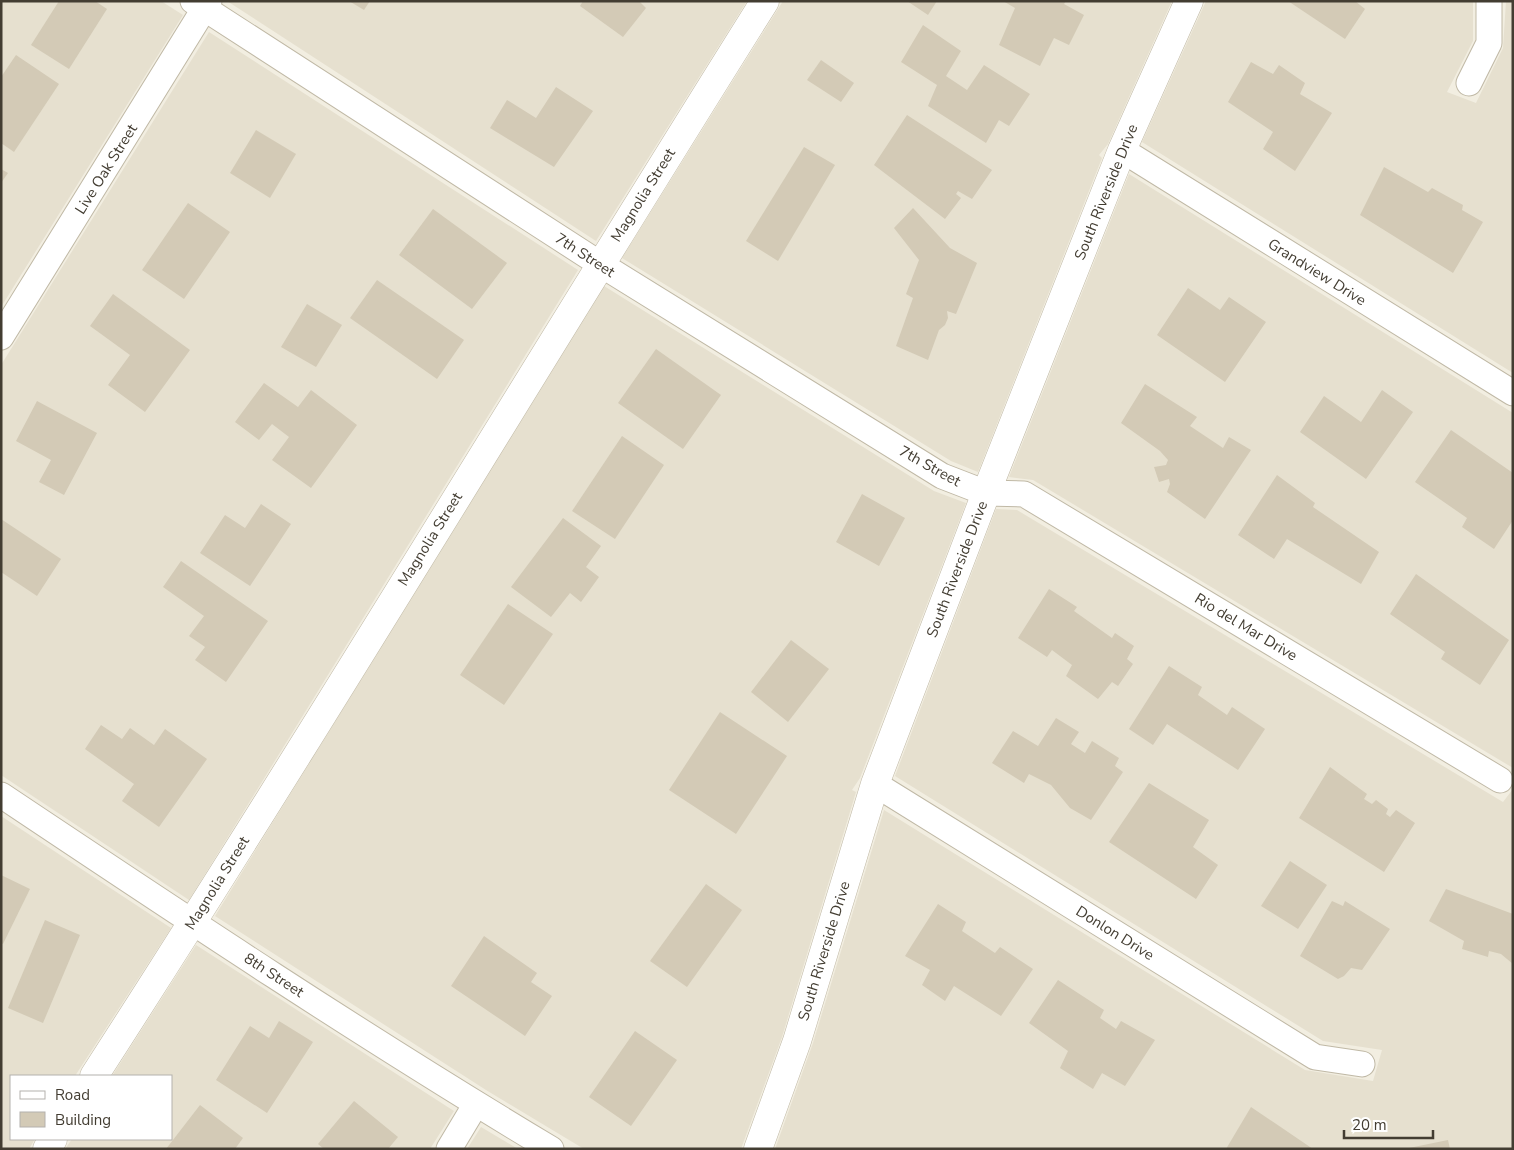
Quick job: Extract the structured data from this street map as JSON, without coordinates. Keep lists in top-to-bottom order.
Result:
{
  "streets": {
    "street": [
      "Live Oak Street",
      "South Riverside Drive",
      "Magnolia Street",
      "7th Street",
      "Grandview Drive",
      "Rio del Mar Drive",
      "Donlon Drive",
      "8th Street"
    ]
  },
  "crossings": [
    ["Live Oak Street", "7th Street"],
    ["South Riverside Drive", "7th Street"],
    ["South Riverside Drive", "Grandview Drive"],
    ["South Riverside Drive", "Rio del Mar Drive"],
    ["South Riverside Drive", "Donlon Drive"],
    ["Magnolia Street", "7th Street"],
    ["Magnolia Street", "8th Street"],
    ["7th Street", "Rio del Mar Drive"]
  ],
  "legend": ["Road", "Building"],
  "scale_bar": "20 m"
}
